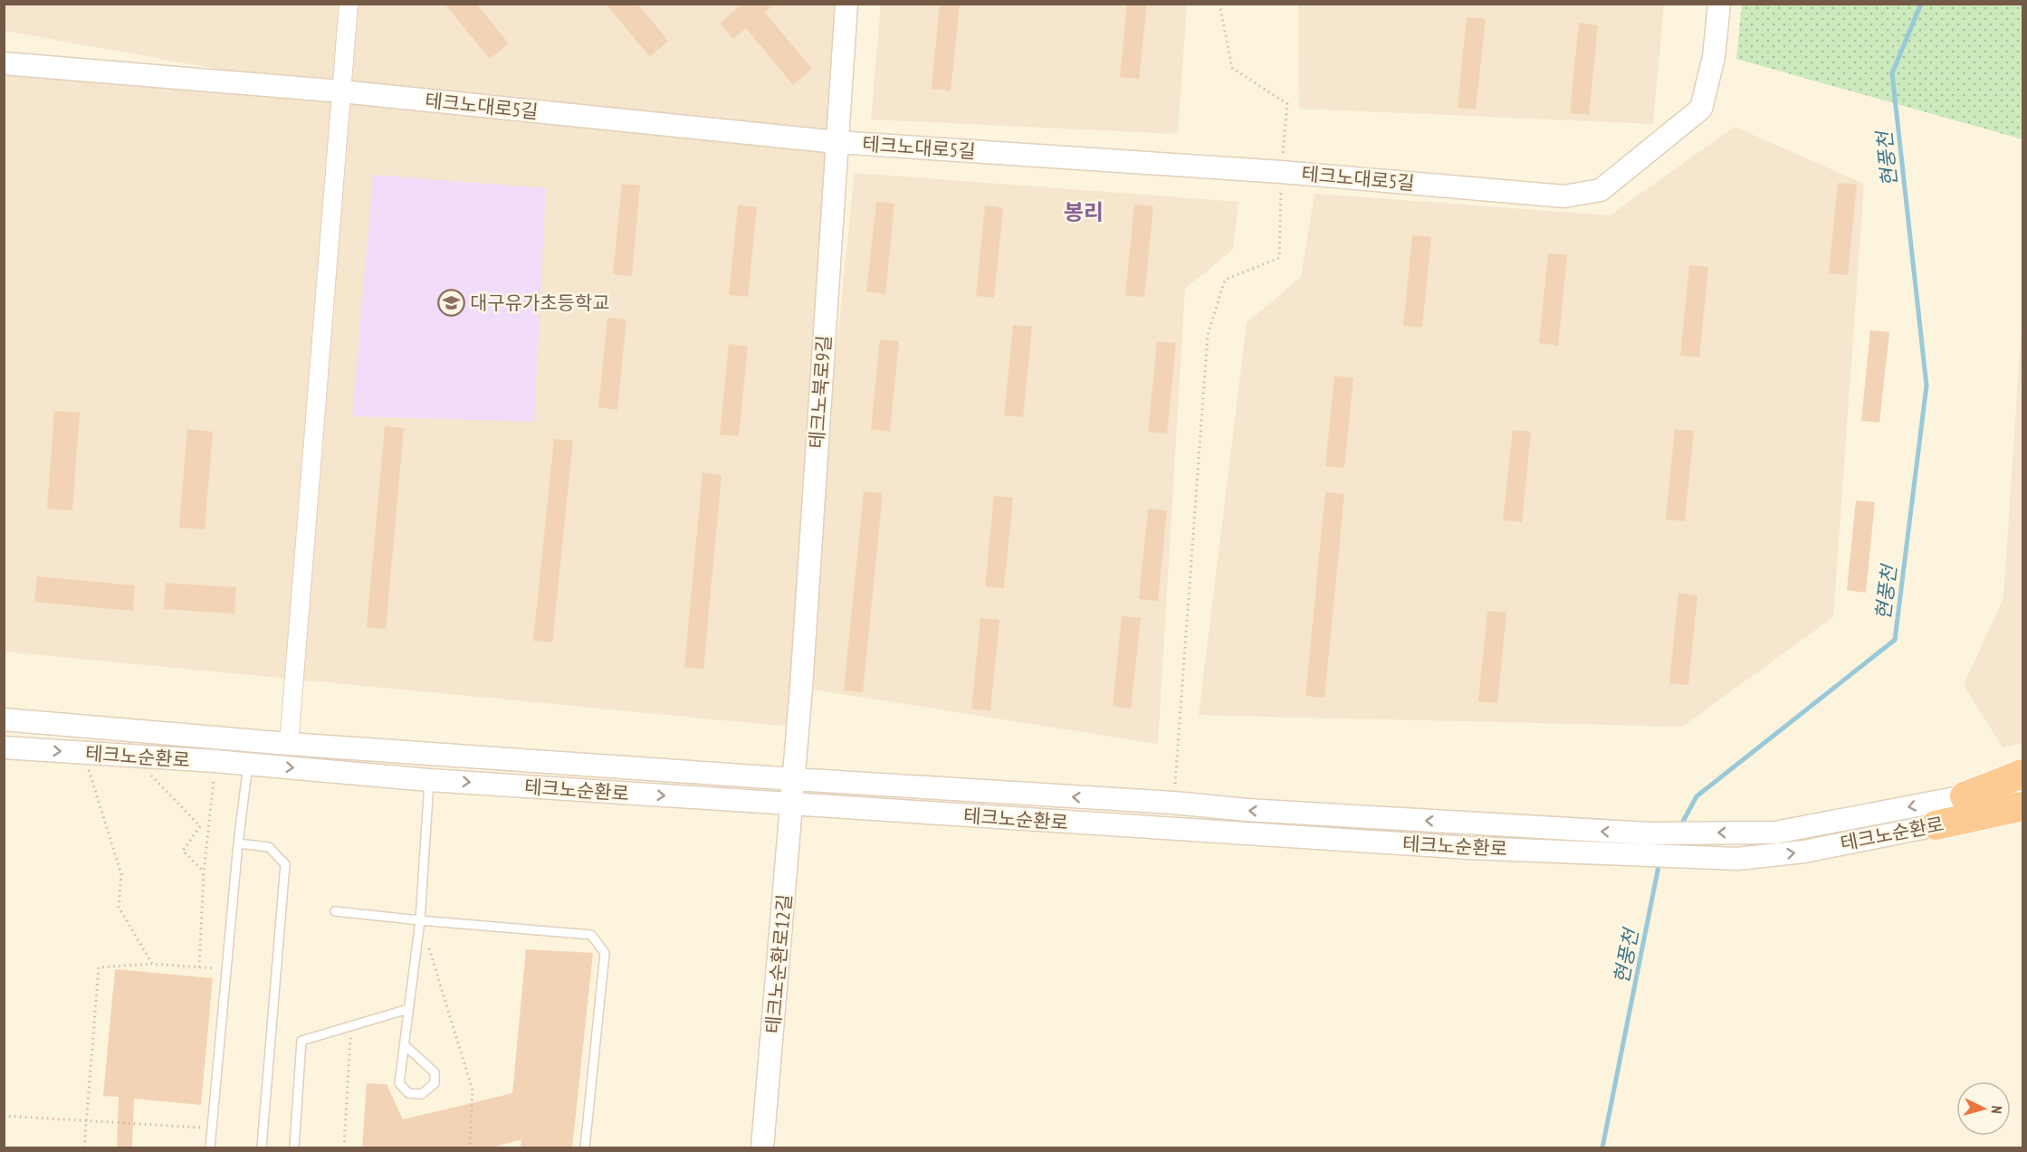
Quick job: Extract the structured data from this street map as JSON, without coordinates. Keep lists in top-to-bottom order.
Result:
{
  "streets": {
    "highway": ["테크노순환로"],
    "street": ["테크노대로5길", "테크노북로9길", "테크노순환로12길"]
  },
  "crossings": [
    ["테크노대로5길", "테크노북로9길"],
    ["테크노북로9길", "테크노순환로"],
    ["테크노북로9길", "테크노순환로12길"],
    ["테크노순환로", "테크노순환로12길"]
  ],
  "districts": ["봉리"],
  "water": ["현풍천"],
  "places": {
    "school or university": ["대구유가초등학교"]
  },
  "north": "right"
}
